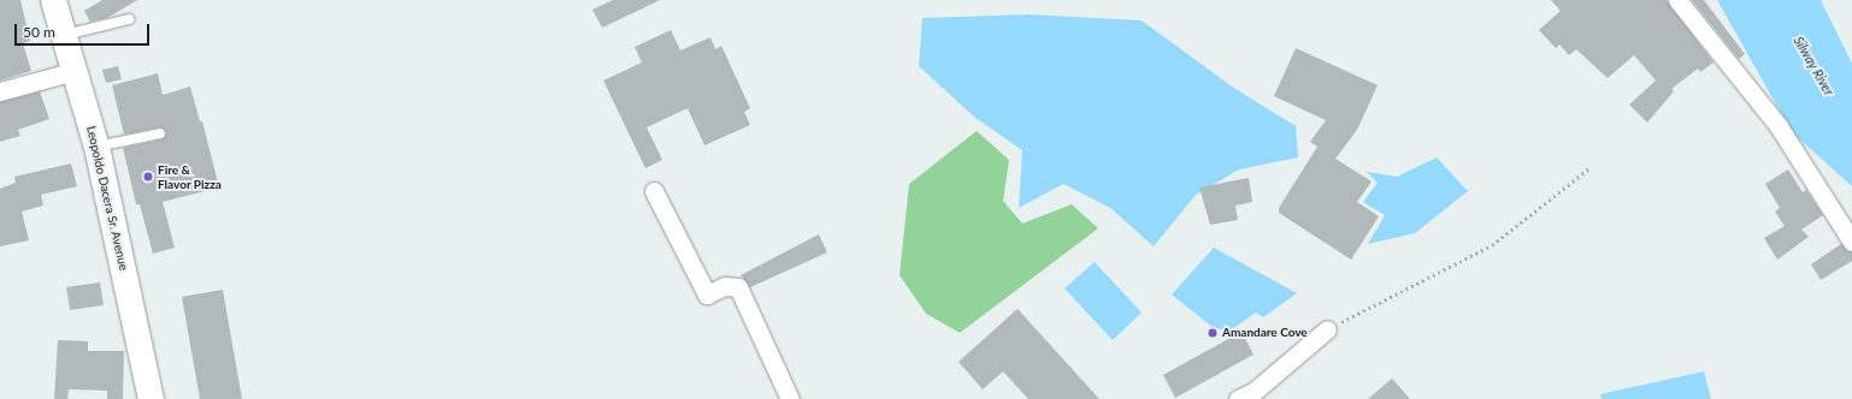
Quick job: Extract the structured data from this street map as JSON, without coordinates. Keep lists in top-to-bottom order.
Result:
{
  "streets": {
    "main road": ["Leopoldo Dacera Sr. Avenue"]
  },
  "water": ["Silway River"],
  "places": ["Fire & Flavor Pizza", "Amandare Cove"],
  "scale_bar": "50 m"
}
